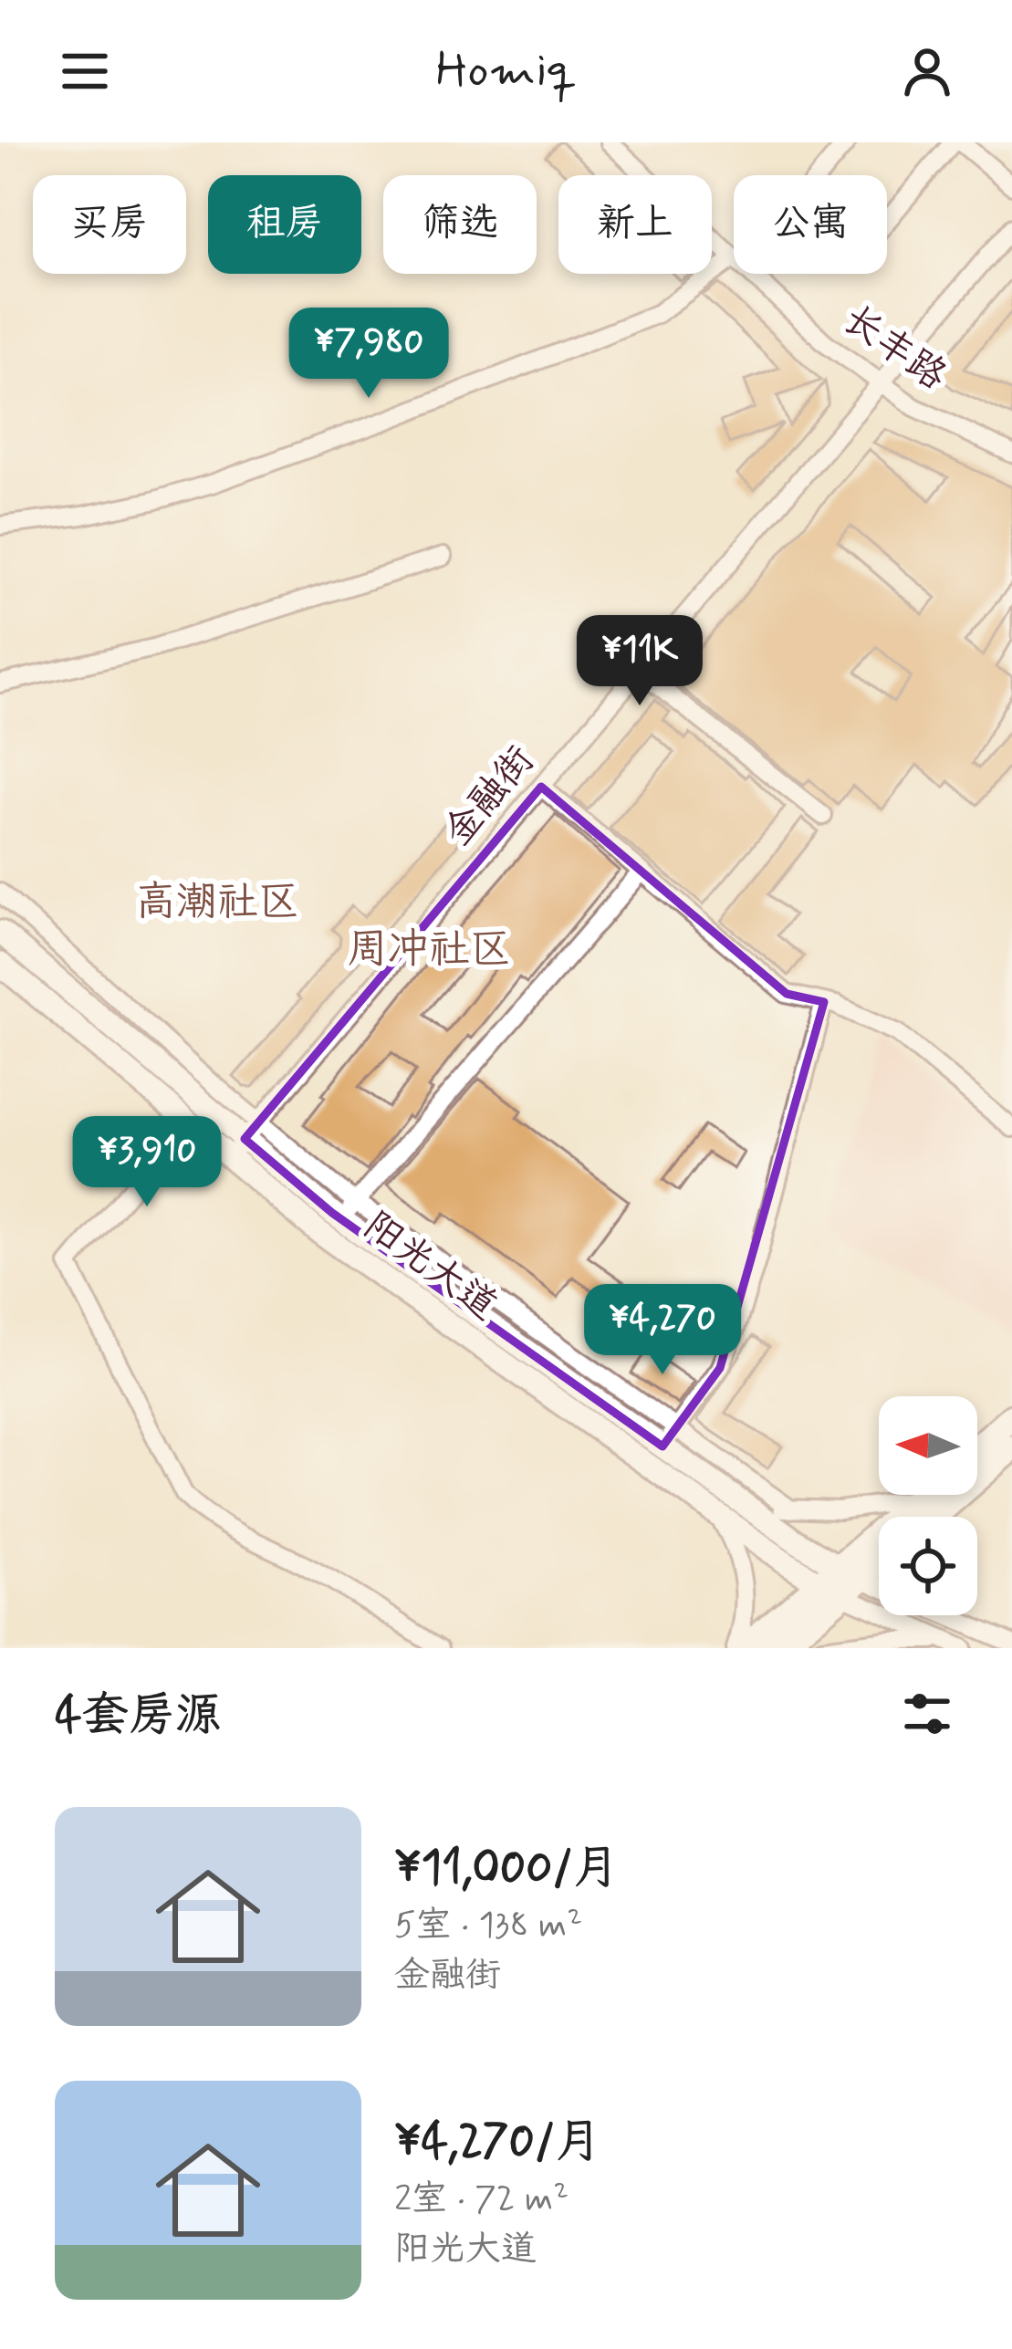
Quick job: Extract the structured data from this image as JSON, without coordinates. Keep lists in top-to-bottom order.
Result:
{
  "streets": {
    "main road": ["阳光大道"],
    "street": ["长丰路", "金融街"]
  },
  "crossings": [
    ["长丰路", "金融街"],
    ["金融街", "阳光大道"]
  ],
  "districts": ["高潮社区", "周冲社区"],
  "north": "left",
  "page": {
    "header": "Homiq",
    "chip": [
      "买房",
      "租房",
      "筛选",
      "新上",
      "公寓"
    ],
    "price": [
      "¥7,980",
      "¥11K",
      "¥3,910",
      "¥4,270"
    ],
    "heading": "4套房源",
    "list": [
      {
        "name": "¥11,000/月",
        "note": "5室 · 138 m² · 金融街"
      },
      {
        "name": "¥4,270/月",
        "note": "2室 · 72 m² · 阳光大道"
      }
    ]
  }
}
